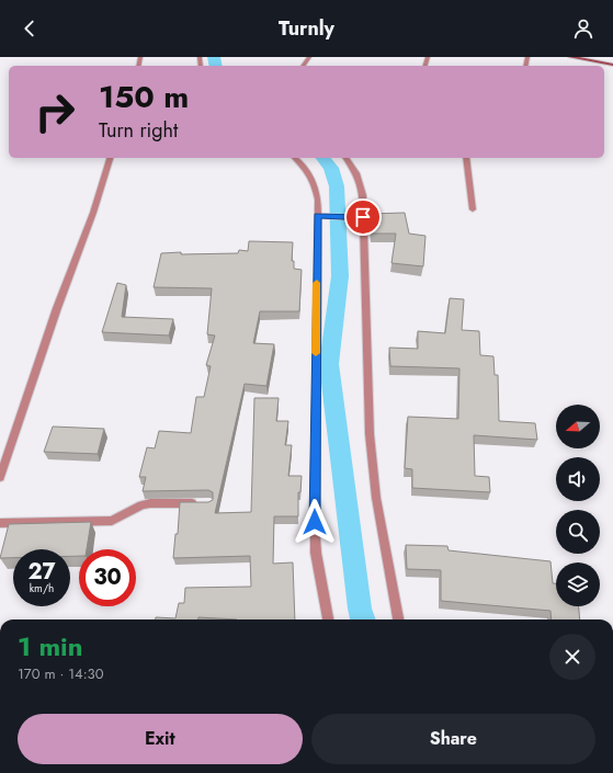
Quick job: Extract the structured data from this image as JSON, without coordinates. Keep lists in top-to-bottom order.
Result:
{
  "north": "left",
  "page": {
    "header": "Turnly",
    "turn": ["150 m", "Turn right"],
    "speed": "27 km/h",
    "limit": "30",
    "heading": ["1 min", "170 m · 14:30"],
    "buttons": ["Exit", "Share"]
  }
}
